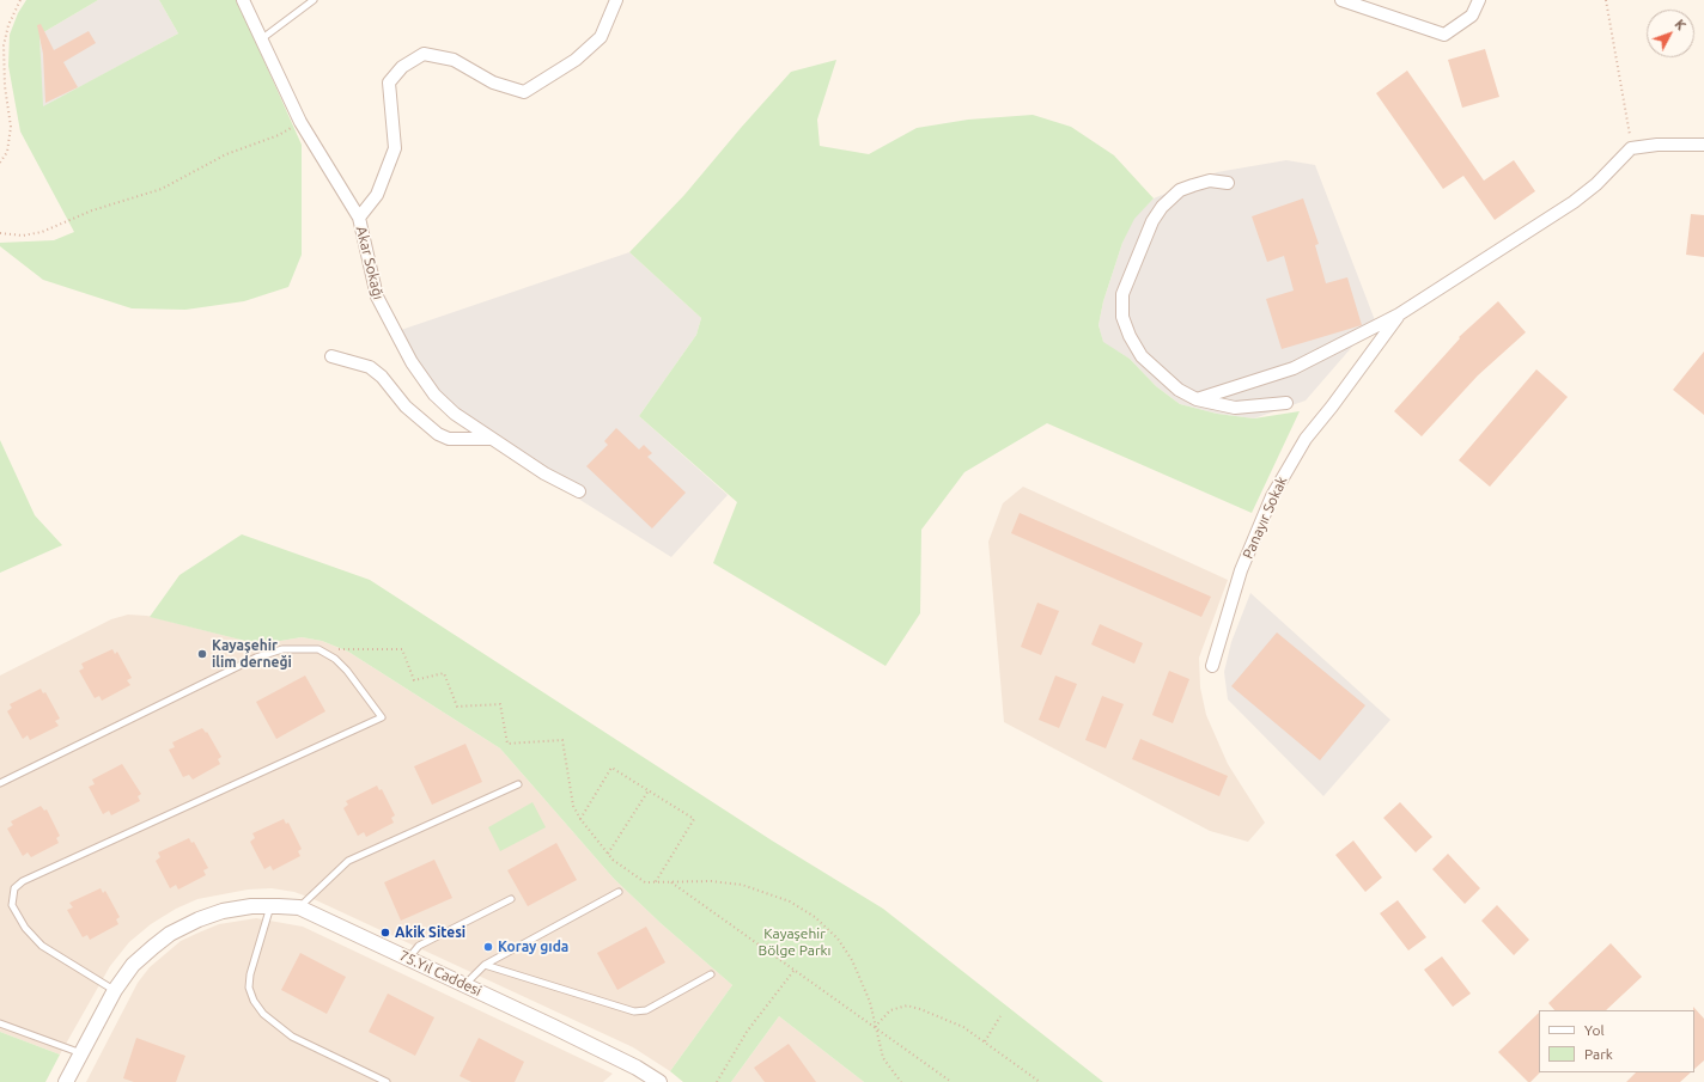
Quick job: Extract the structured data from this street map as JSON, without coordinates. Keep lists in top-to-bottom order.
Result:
{
  "streets": {
    "street": ["Akar Sokağı", "Panayır Sokak", "75.Yıl Caddesi"]
  },
  "parks": ["Kayaşehir Bölge Parkı"],
  "places": ["Kayaşehir ilim derneği", "Akik Sitesi", "Koray gıda"],
  "legend": ["Yol", "Park"],
  "north": "top right"
}
